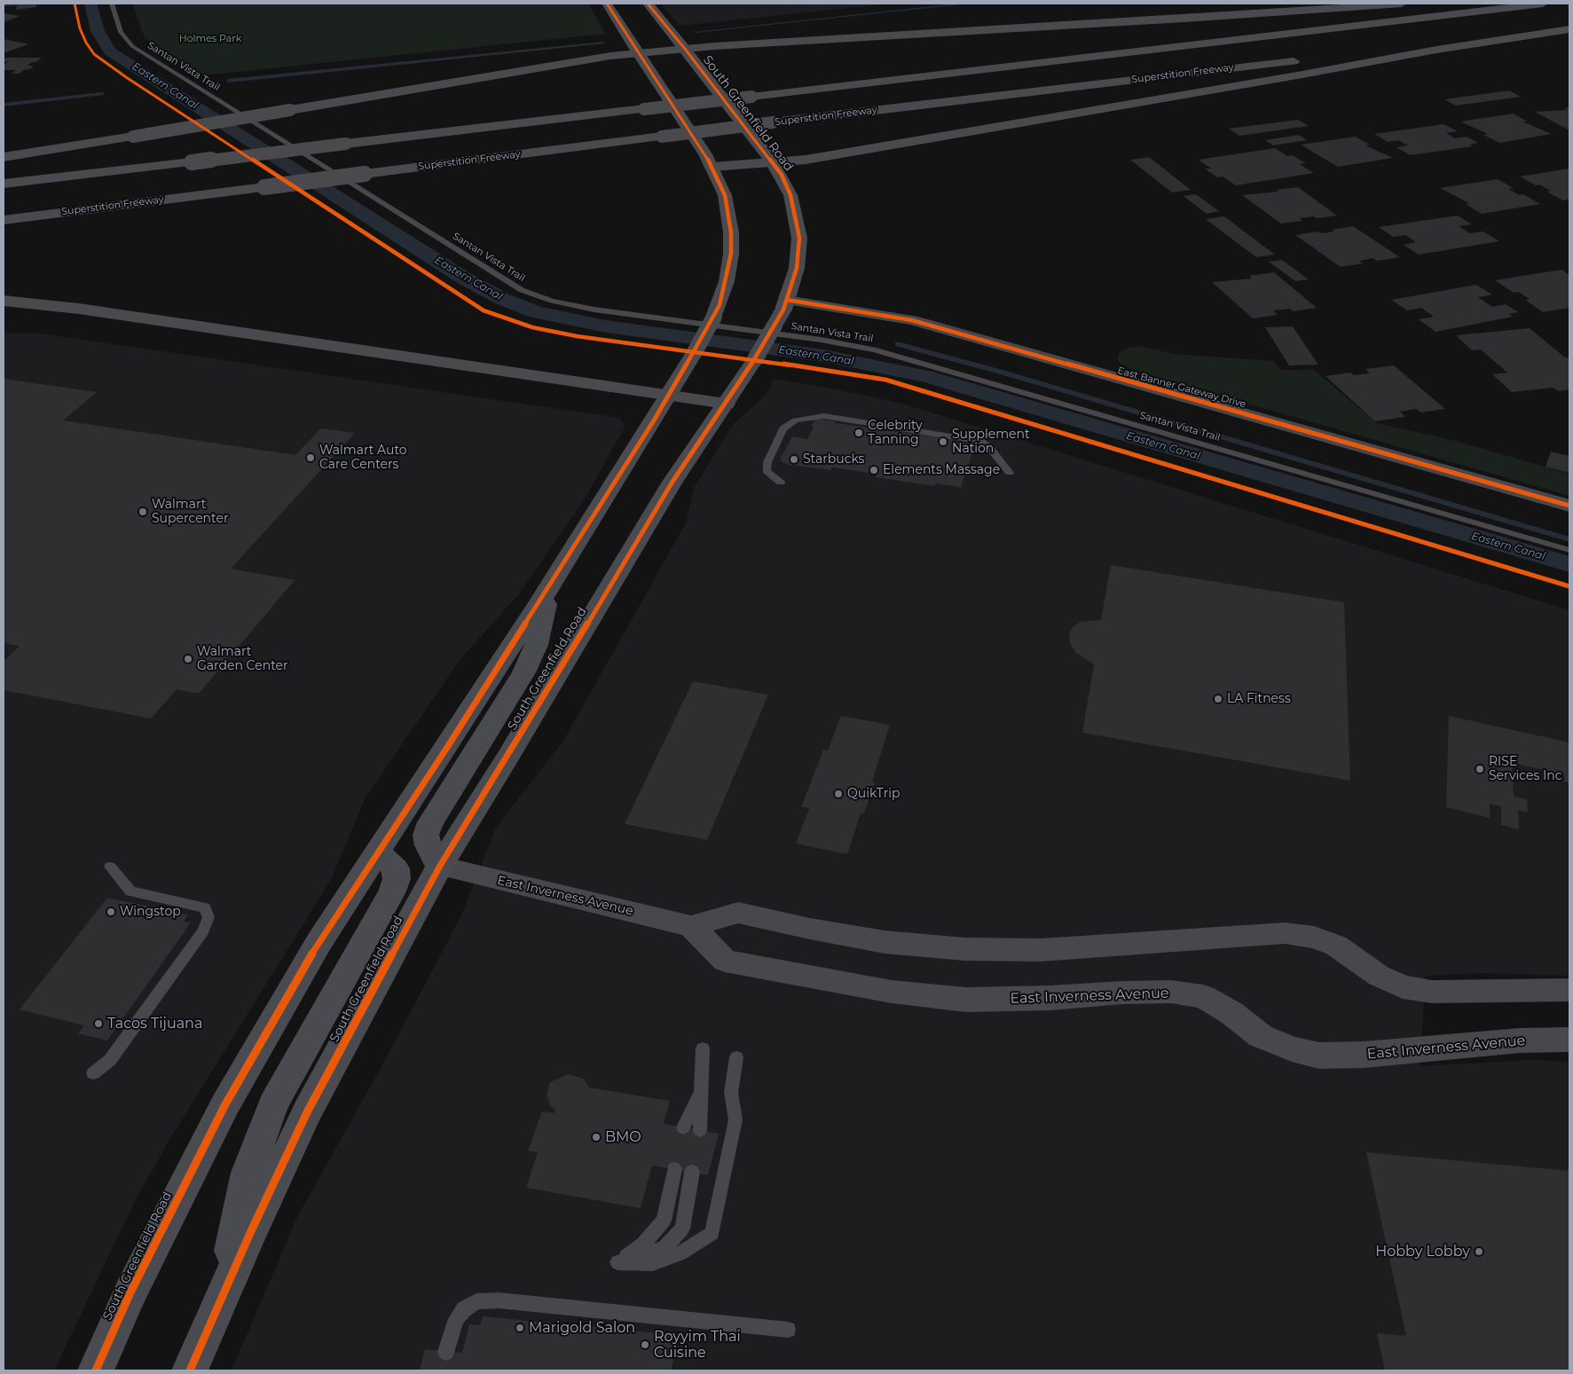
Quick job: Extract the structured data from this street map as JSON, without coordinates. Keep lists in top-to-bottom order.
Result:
{
  "streets": {
    "highway": ["Superstition Freeway"],
    "main road": ["South Greenfield Road"],
    "street": ["East Banner Gateway Drive", "East Inverness Avenue"],
    "lane": ["Santan Vista Trail"]
  },
  "crossings": [
    ["South Greenfield Road", "East Banner Gateway Drive"],
    ["South Greenfield Road", "East Inverness Avenue"]
  ],
  "water": ["Eastern Canal"],
  "parks": ["Holmes Park"],
  "places": [
    "Celebrity Tanning",
    "Supplement Nation",
    "Walmart Auto Care Centers",
    "Starbucks",
    "Elements Massage",
    "Walmart Supercenter",
    "Walmart Garden Center",
    "LA Fitness",
    "RISE Services Inc",
    "QuikTrip",
    "Wingstop",
    "Tacos Tijuana",
    "BMO",
    "Hobby Lobby",
    "Marigold Salon",
    "Royyim Thai Cuisine"
  ]
}
